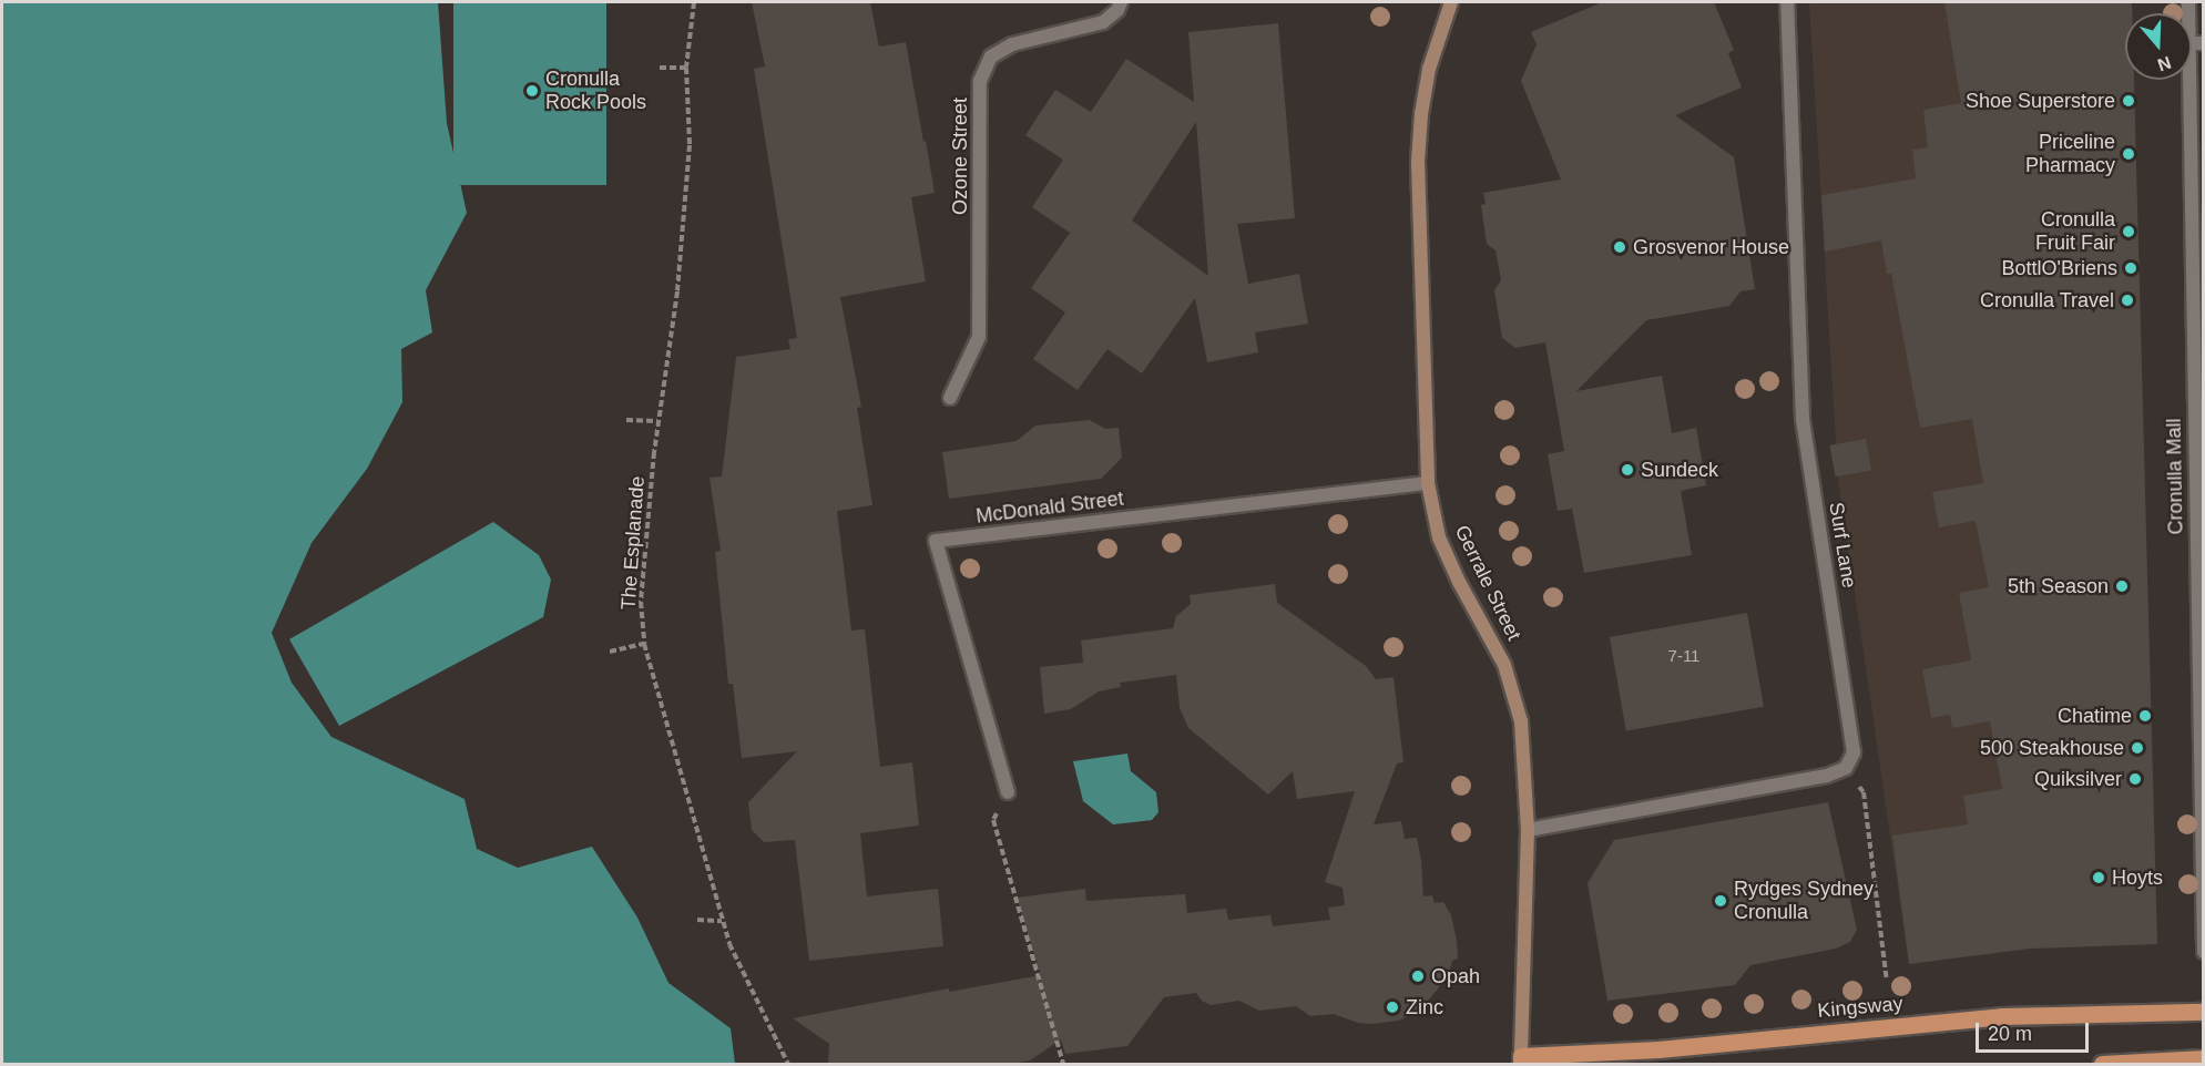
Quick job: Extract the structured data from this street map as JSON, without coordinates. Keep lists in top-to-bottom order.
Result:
{
  "streets": {
    "main road": ["Kingsway"],
    "street": [
      "Ozone Street",
      "Cronulla Mall",
      "McDonald Street",
      "Surf Lane",
      "Gerrale Street"
    ],
    "path": ["The Esplanade"]
  },
  "crossings": [
    ["McDonald Street", "Gerrale Street"],
    ["Gerrale Street", "Kingsway"]
  ],
  "places": [
    "Cronulla Rock Pools",
    "Shoe Superstore",
    "Priceline Pharmacy",
    "Cronulla Fruit Fair",
    "Grosvenor House",
    "BottlO'Briens",
    "Cronulla Travel",
    "Sundeck",
    "5th Season",
    "Chatime",
    "500 Steakhouse",
    "Quiksilver",
    "Hoyts",
    "Rydges Sydney Cronulla",
    "Opah",
    "Zinc"
  ],
  "house_numbers": ["7-11"],
  "scale_bar": "20 m",
  "north": "bottom"
}
